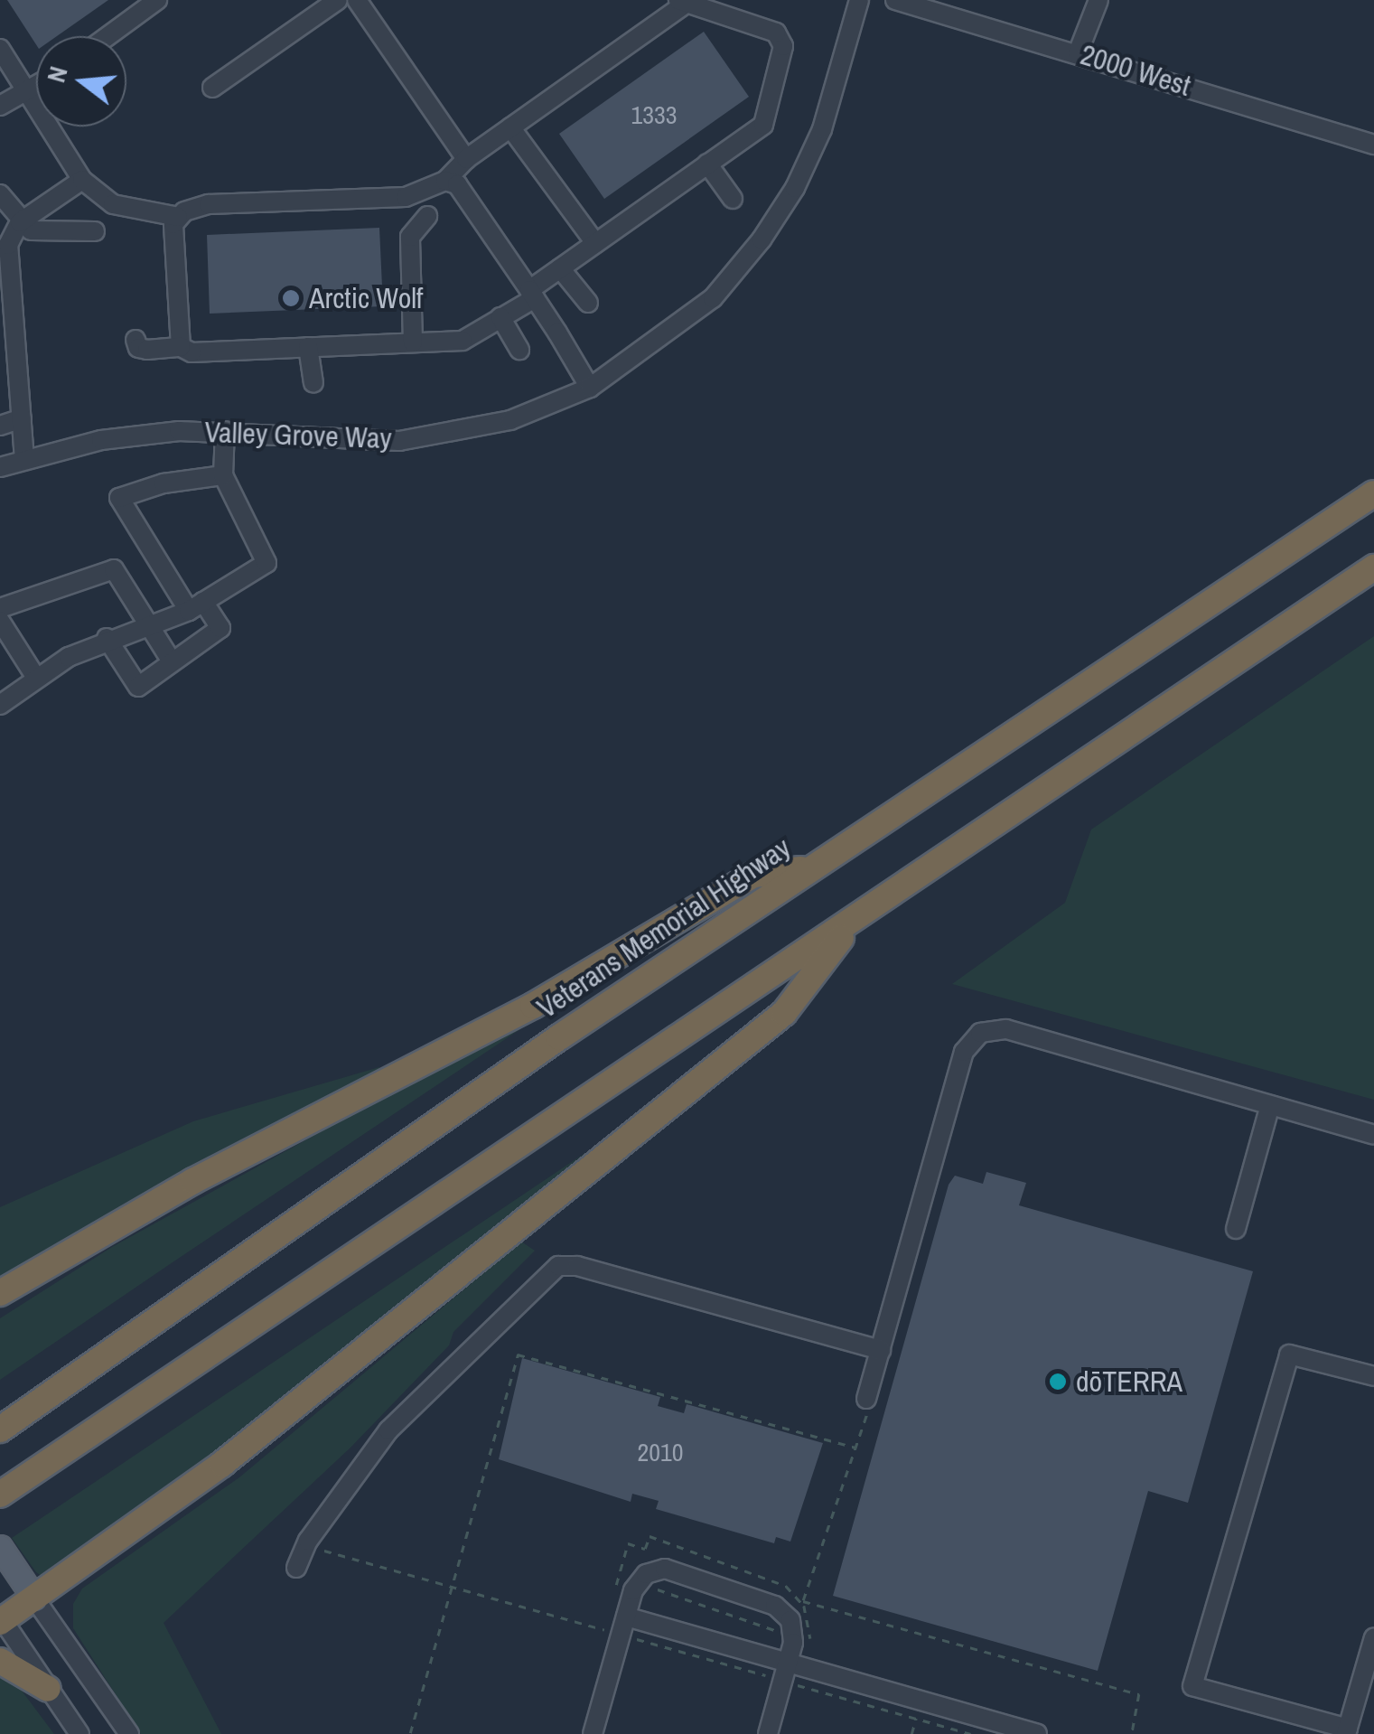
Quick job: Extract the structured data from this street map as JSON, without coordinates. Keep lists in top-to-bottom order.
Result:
{
  "streets": {
    "highway": ["Veterans Memorial Highway"],
    "street": ["2000 West", "Valley Grove Way"]
  },
  "places": ["Arctic Wolf", "dōTERRA"],
  "house_numbers": ["1333", "2010"],
  "north": "left"
}
